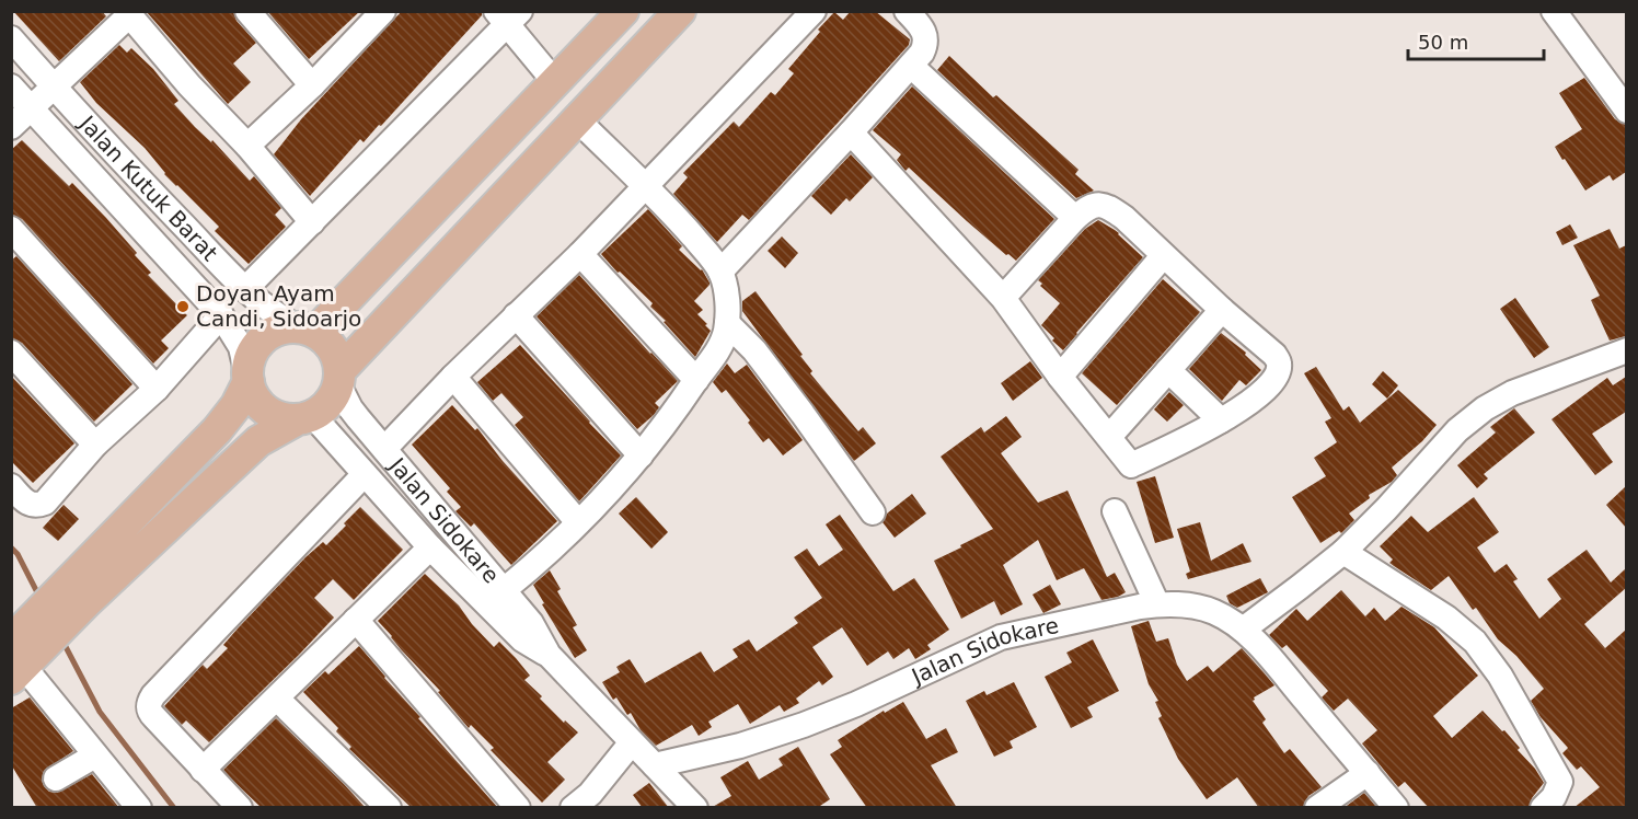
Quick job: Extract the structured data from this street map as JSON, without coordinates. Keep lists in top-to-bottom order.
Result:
{
  "streets": {
    "street": ["Jalan Kutuk Barat", "Jalan Sidokare"]
  },
  "crossings": [
    ["Jalan Kutuk Barat", "Jalan Sidokare"]
  ],
  "places": ["Doyan Ayam Candi, Sidoarjo"],
  "scale_bar": "50 m"
}
